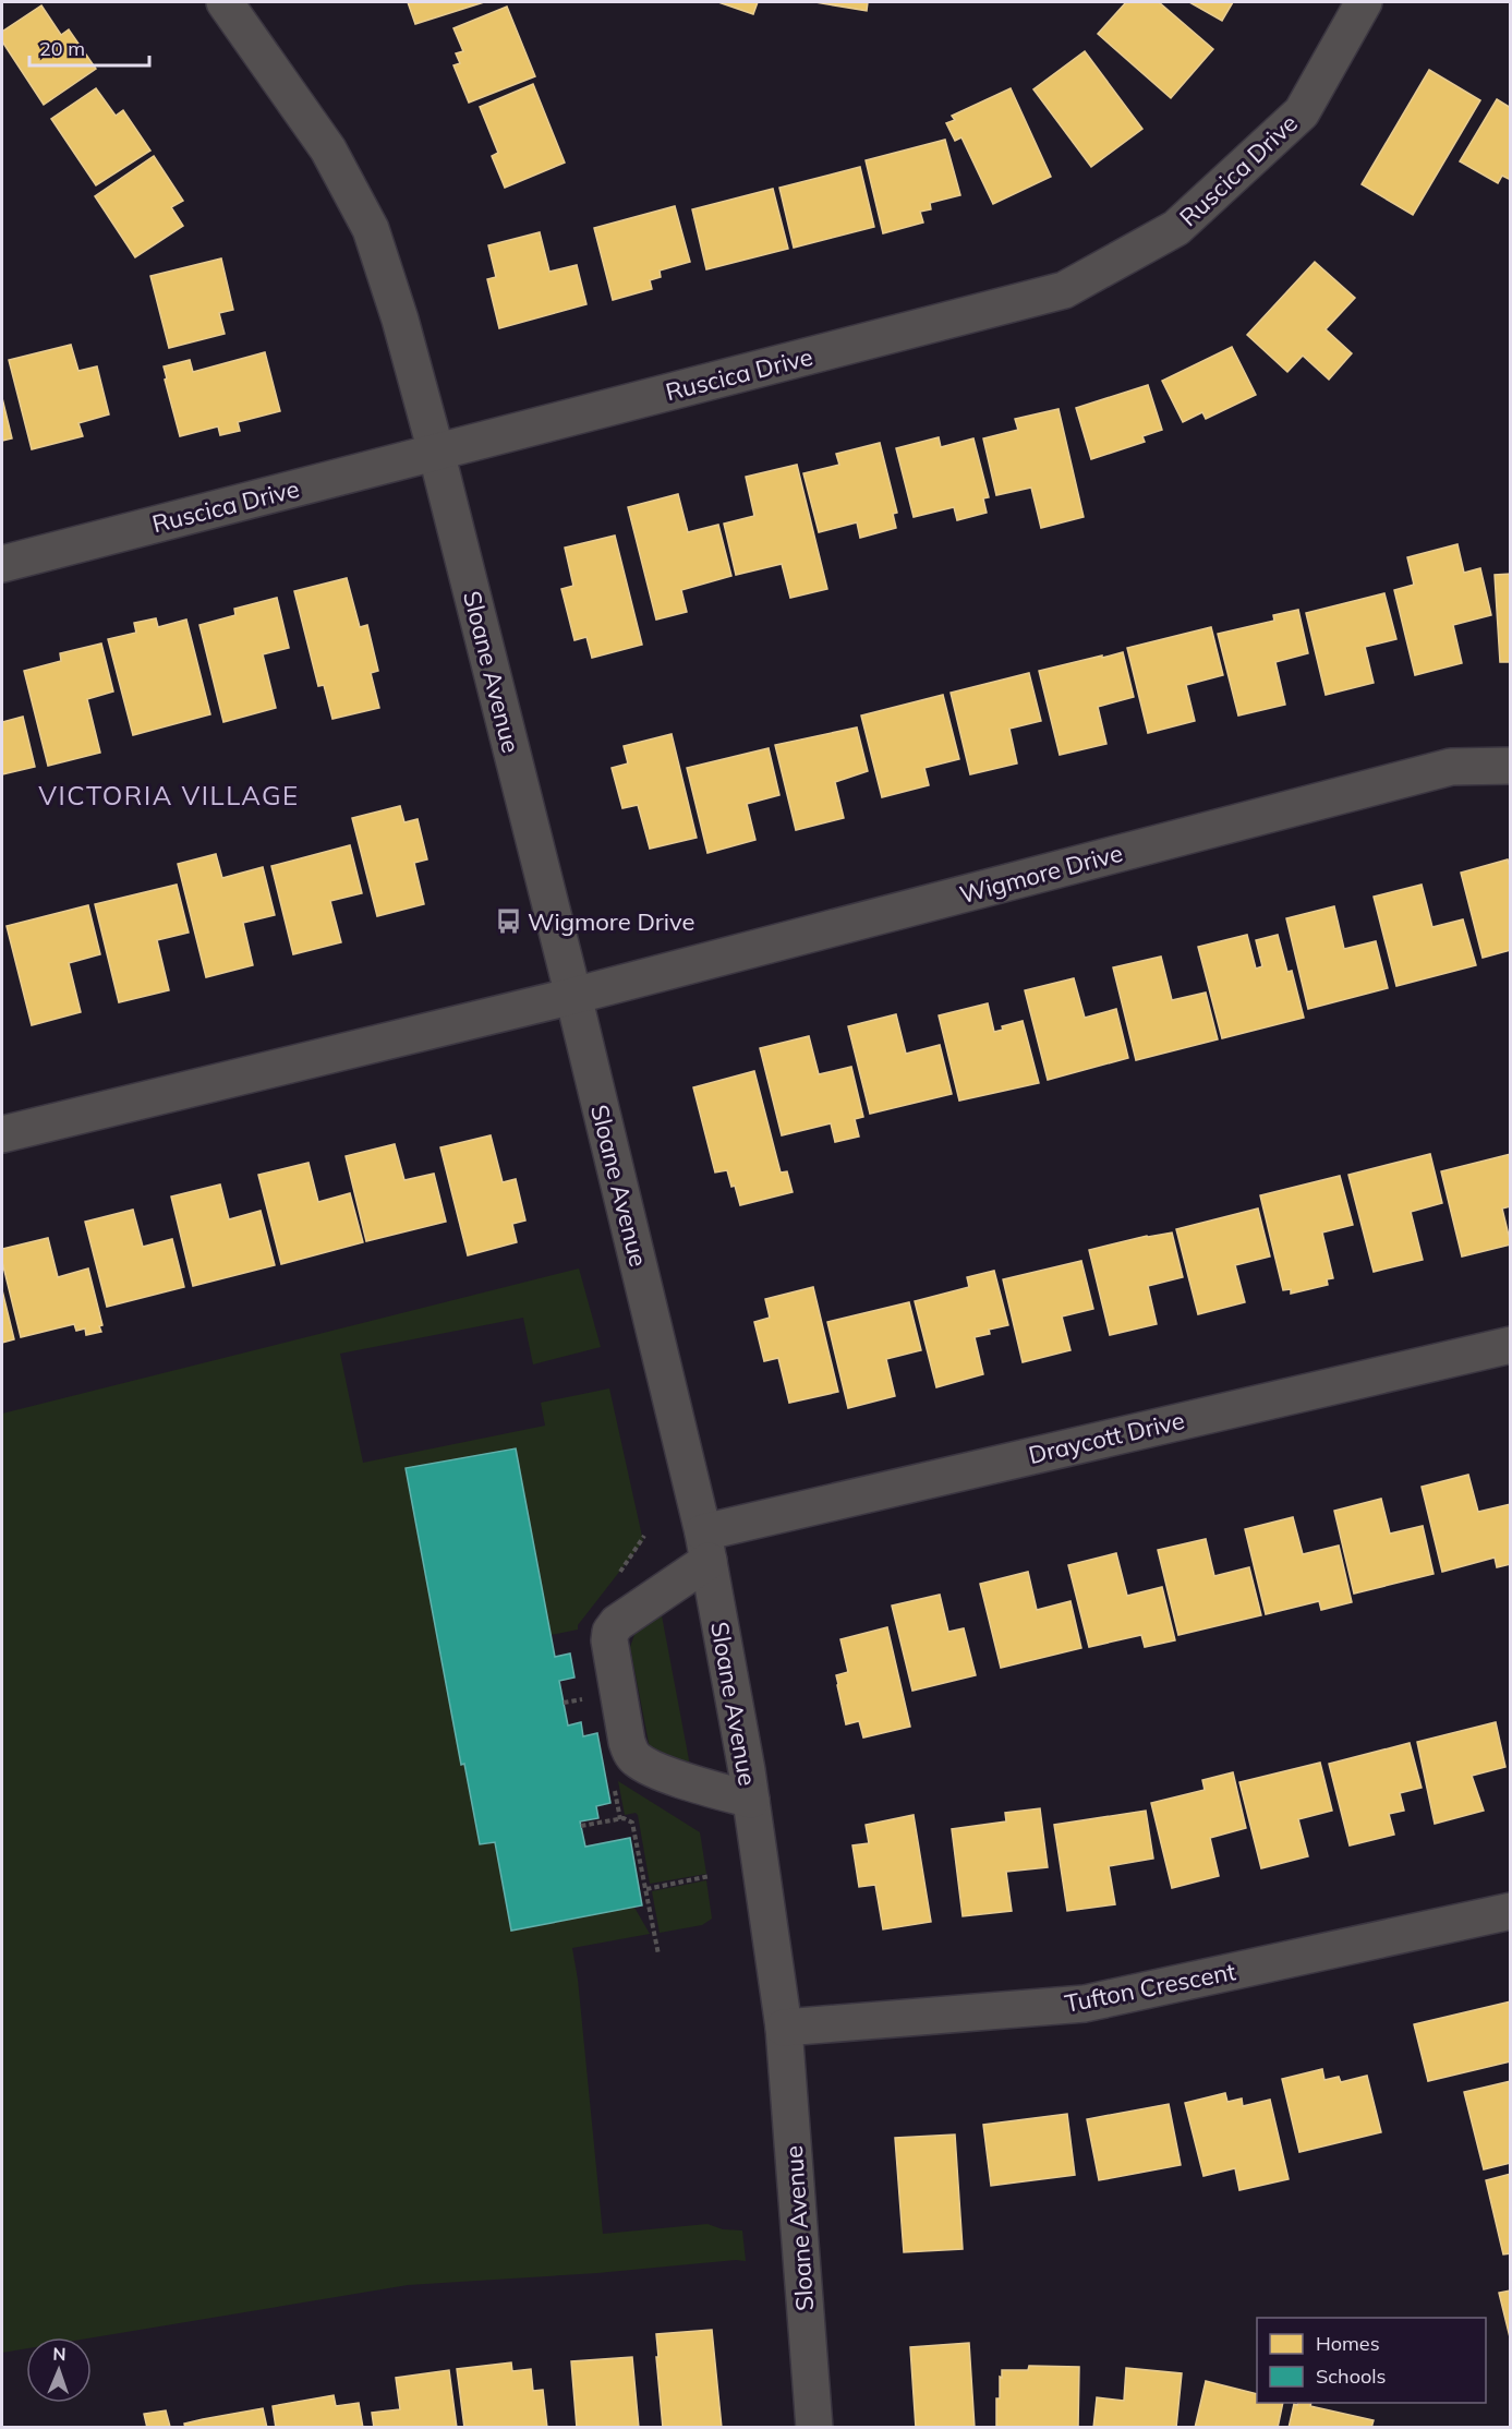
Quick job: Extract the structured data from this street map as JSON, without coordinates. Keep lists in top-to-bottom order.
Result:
{
  "streets": {
    "street": [
      "Ruscica Drive",
      "Sloane Avenue",
      "Wigmore Drive",
      "Draycott Drive",
      "Tufton Crescent"
    ]
  },
  "crossings": [
    ["Ruscica Drive", "Sloane Avenue"],
    ["Sloane Avenue", "Wigmore Drive"],
    ["Sloane Avenue", "Draycott Drive"],
    ["Sloane Avenue", "Tufton Crescent"]
  ],
  "districts": ["VICTORIA VILLAGE"],
  "places": {
    "bus stop": ["Wigmore Drive"]
  },
  "legend": ["Homes", "Schools"],
  "scale_bar": "20 m",
  "north": "top"
}
